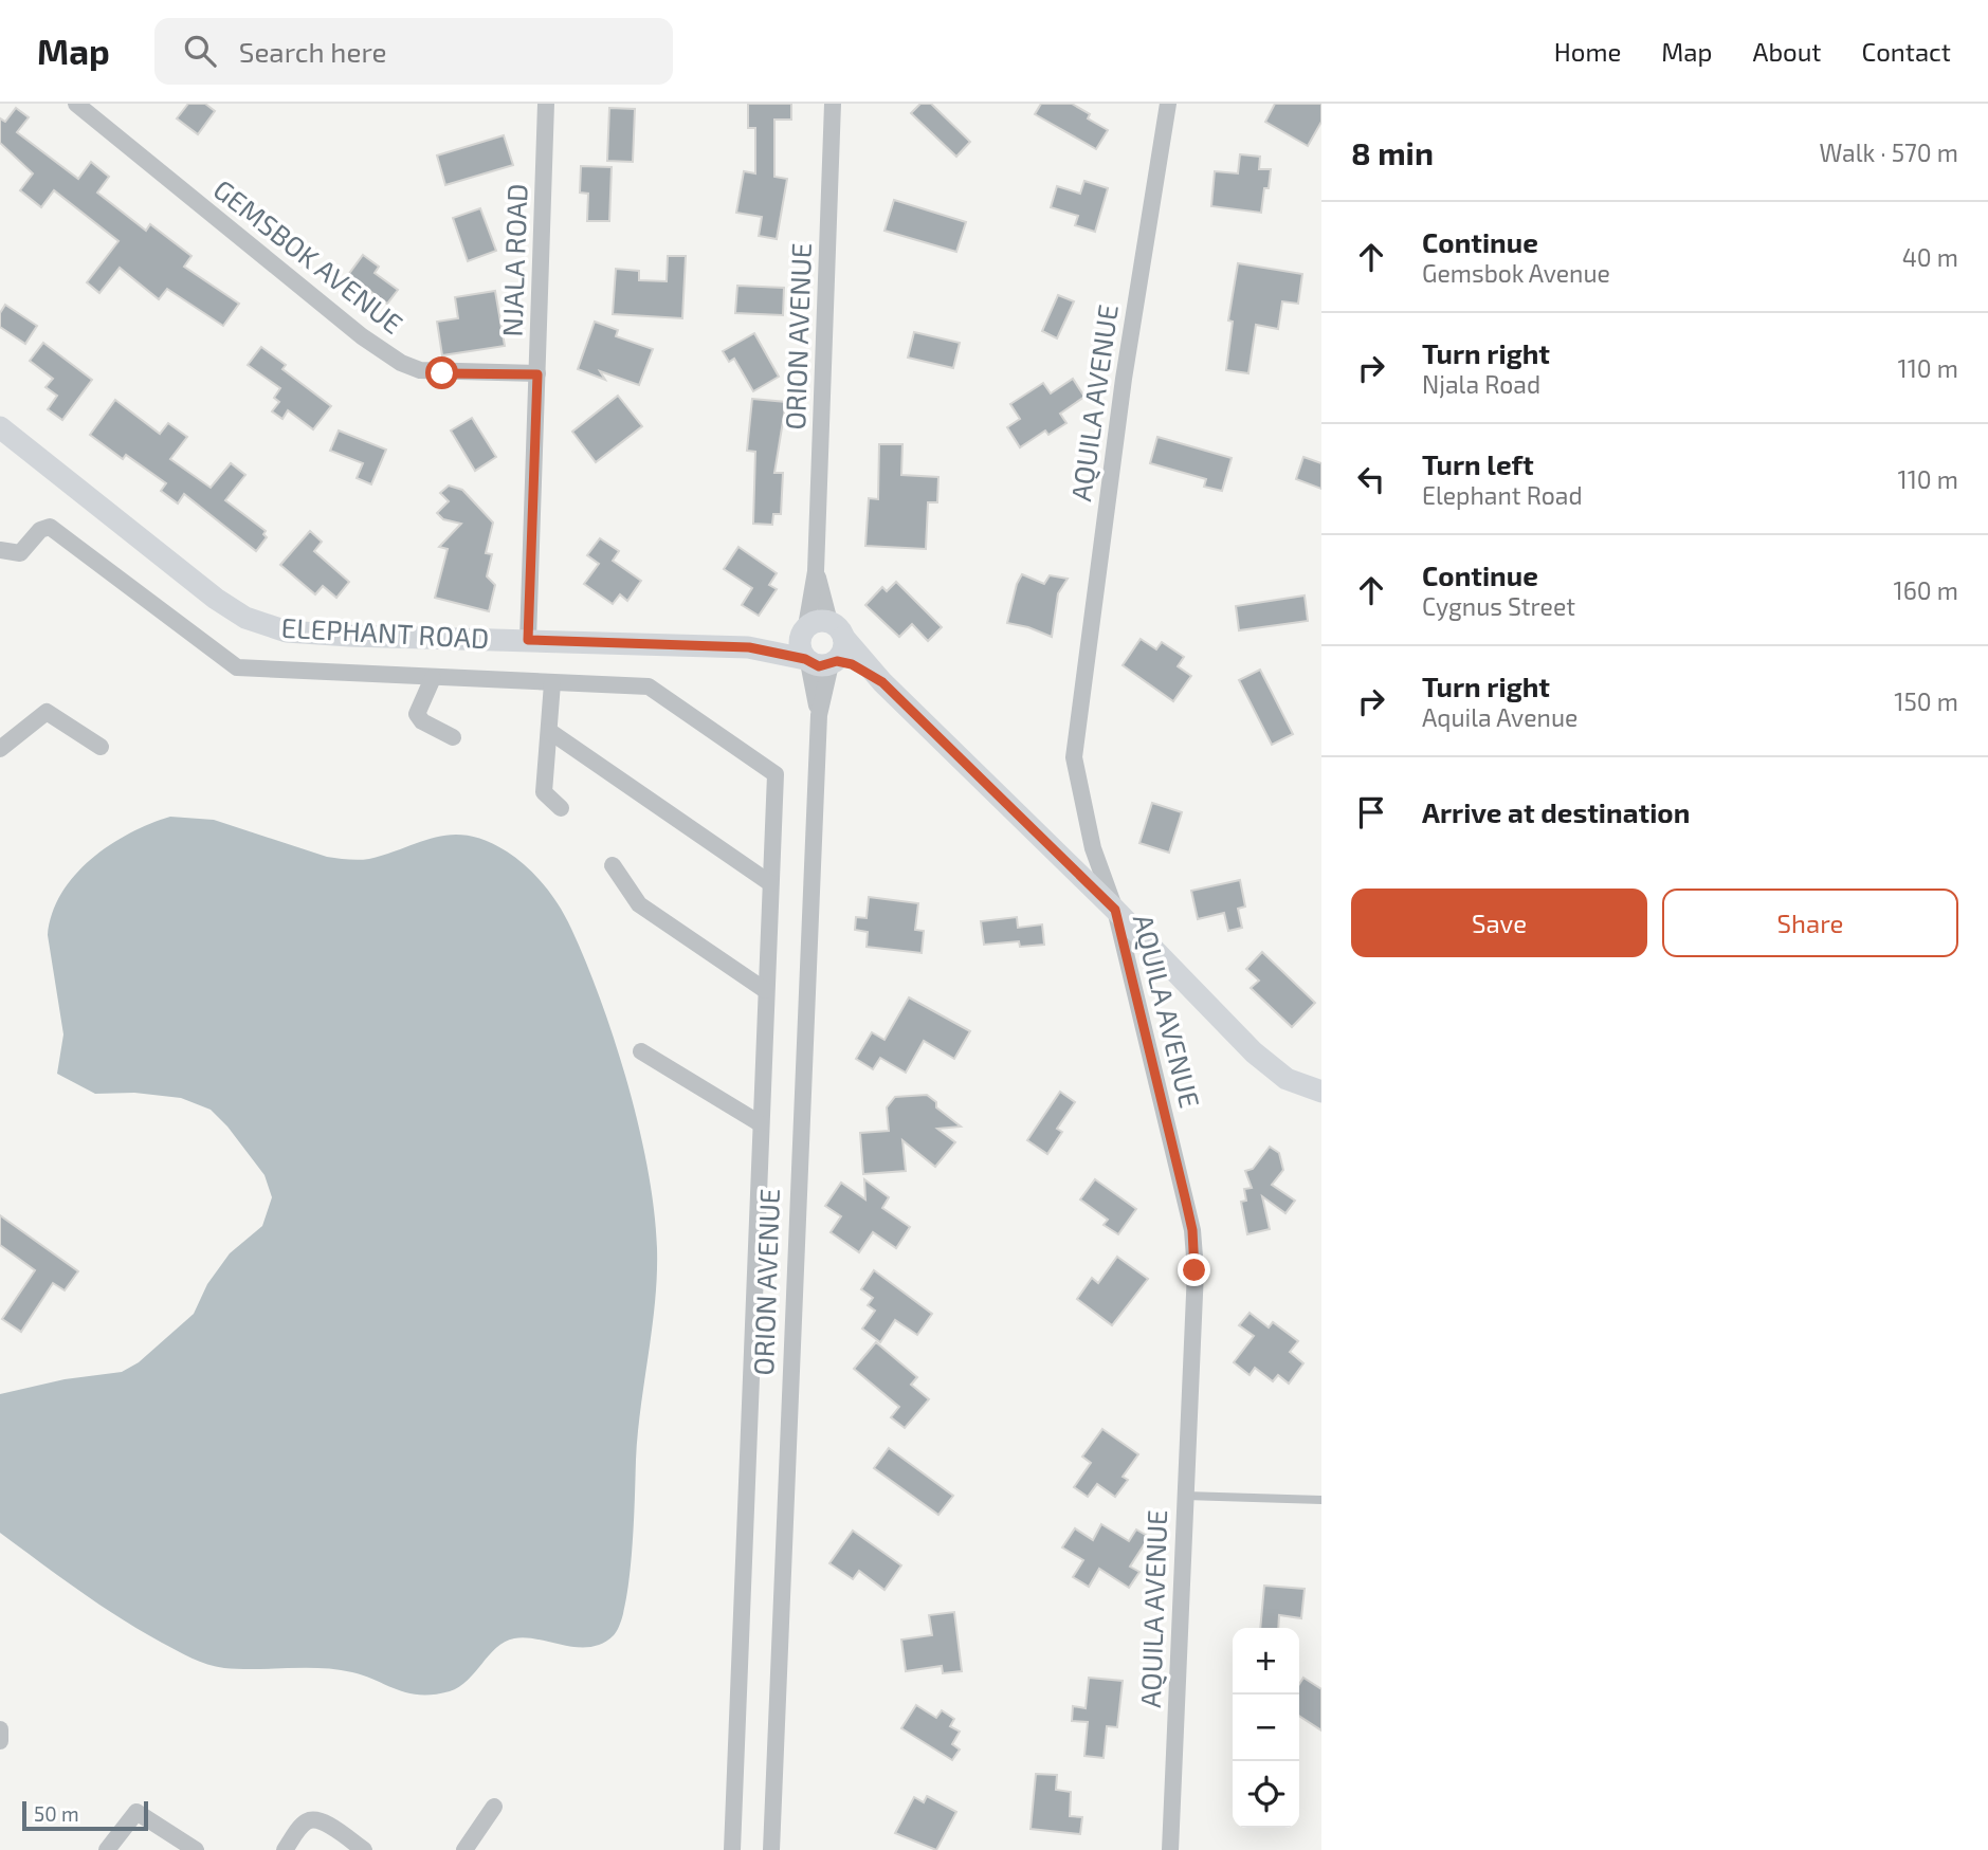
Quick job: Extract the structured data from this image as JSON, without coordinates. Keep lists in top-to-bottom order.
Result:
{
  "streets": {
    "street": [
      "GEMSBOK AVENUE",
      "NJALA ROAD",
      "ORION AVENUE",
      "AQUILA AVENUE",
      "ELEPHANT ROAD"
    ]
  },
  "crossings": [
    ["GEMSBOK AVENUE", "NJALA ROAD"],
    ["NJALA ROAD", "ELEPHANT ROAD"],
    ["ORION AVENUE", "ELEPHANT ROAD"]
  ],
  "scale_bar": "50 m",
  "page": {
    "header": "Map",
    "search": "Search here",
    "nav": [
      "Home",
      "Map",
      "About",
      "Contact"
    ],
    "heading": ["8 min", "Walk · 570 m"],
    "list": [
      ["Continue", "Gemsbok Avenue", "40 m"],
      ["Turn right", "Njala Road", "110 m"],
      ["Turn left", "Elephant Road", "110 m"],
      ["Continue", "Cygnus Street", "160 m"],
      ["Turn right", "Aquila Avenue", "150 m"],
      "Arrive at destination"
    ],
    "buttons": ["Save", "Share"],
    "map_buttons": ["+", "−"],
    "scale": "50 m"
  }
}
